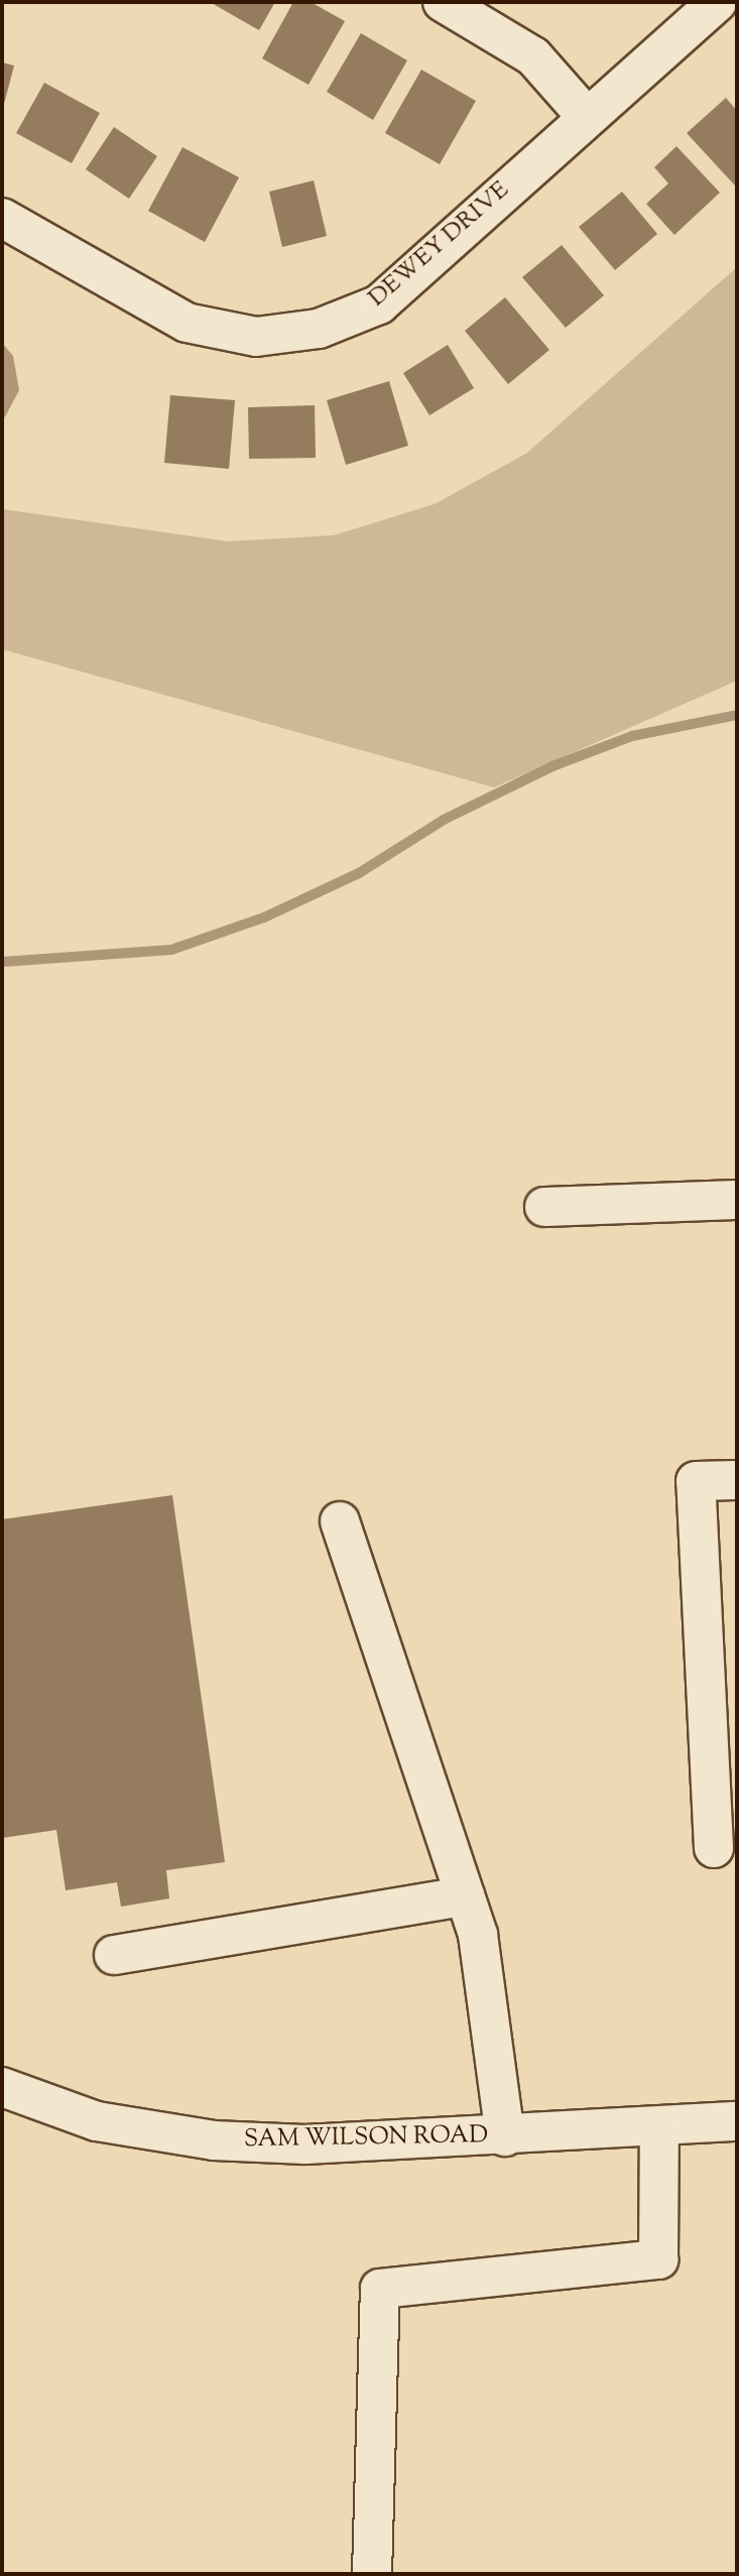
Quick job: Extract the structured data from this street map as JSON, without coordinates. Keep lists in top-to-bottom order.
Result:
{
  "streets": {
    "street": ["DEWEY DRIVE", "SAM WILSON ROAD"]
  }
}
